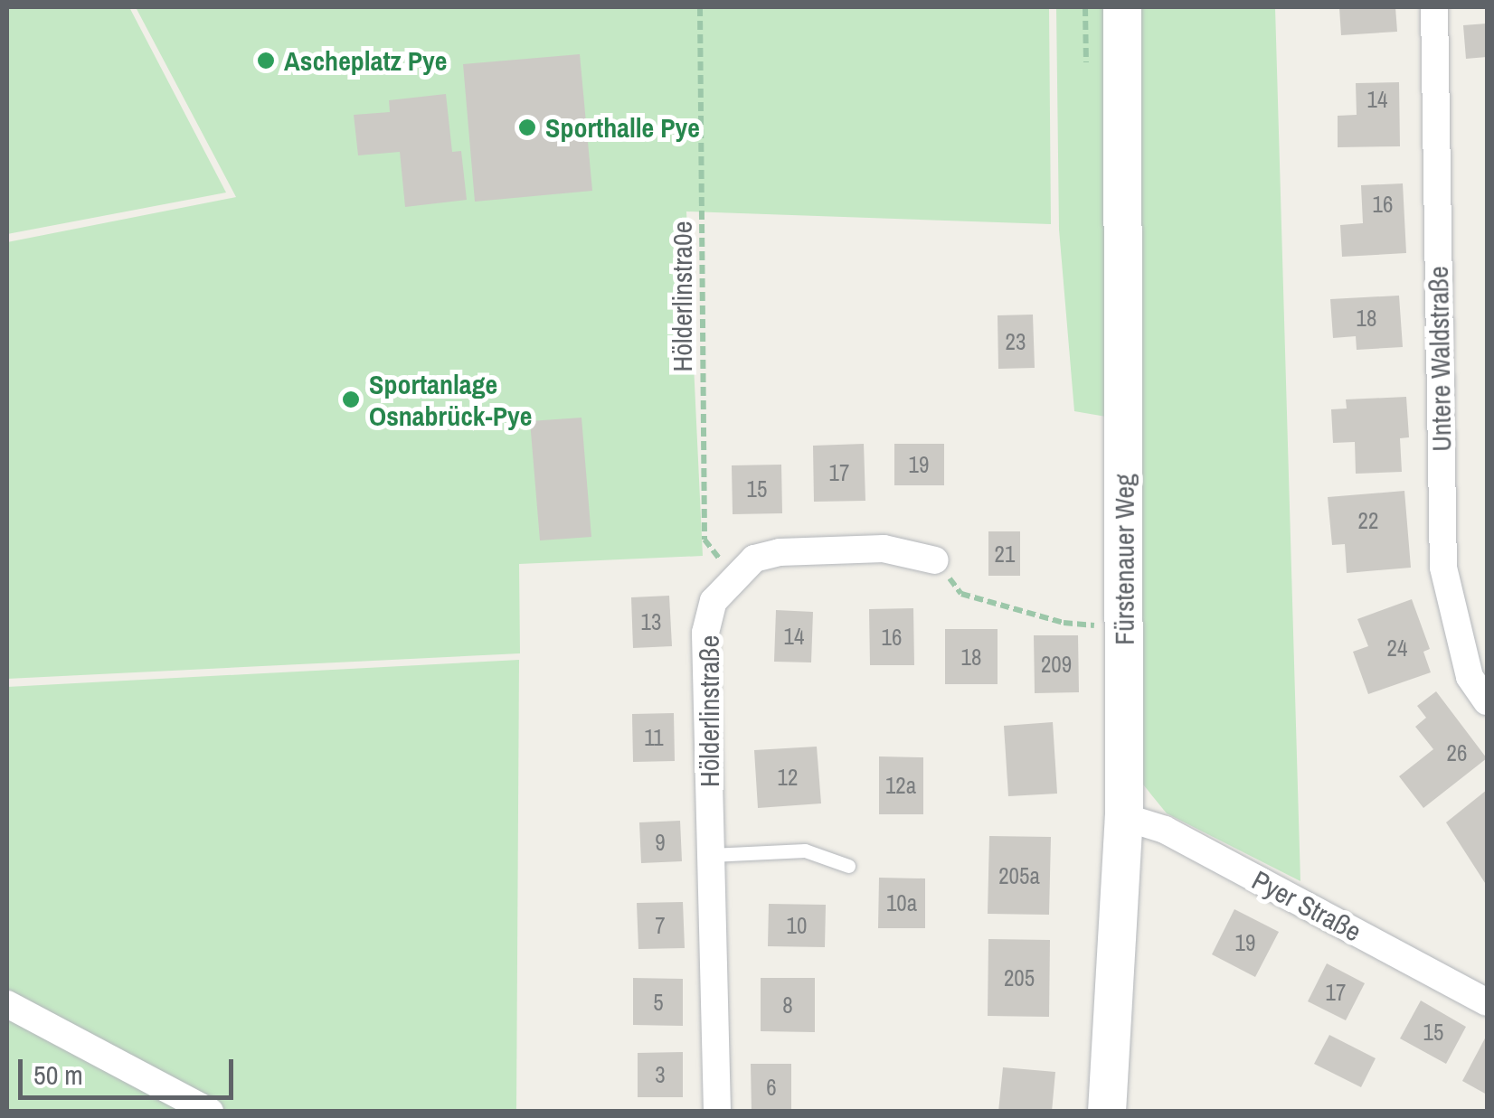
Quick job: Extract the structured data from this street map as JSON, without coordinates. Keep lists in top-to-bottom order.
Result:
{
  "streets": {
    "street": [
      "Untere Waldstraße",
      "Fürstenauer Weg",
      "Hölderlinstraße",
      "Pyer Straße"
    ],
    "path": ["Hölderlinstra0e"]
  },
  "crossings": [
    ["Hölderlinstra0e", "Hölderlinstraße"],
    ["Fürstenauer Weg", "Pyer Straße"]
  ],
  "places": ["Ascheplatz Pye", "Sporthalle Pye", "Sportanlage Osnabrück-Pye"],
  "house_numbers": [
    "14",
    "16",
    "18",
    "23",
    "19",
    "17",
    "15",
    "22",
    "21",
    "13",
    "14",
    "16",
    "24",
    "18",
    "209",
    "11",
    "26",
    "12",
    "12a",
    "9",
    "205a",
    "10a",
    "7",
    "10",
    "19",
    "205",
    "17",
    "5",
    "8",
    "15",
    "3",
    "6"
  ],
  "scale_bar": "50 m"
}
